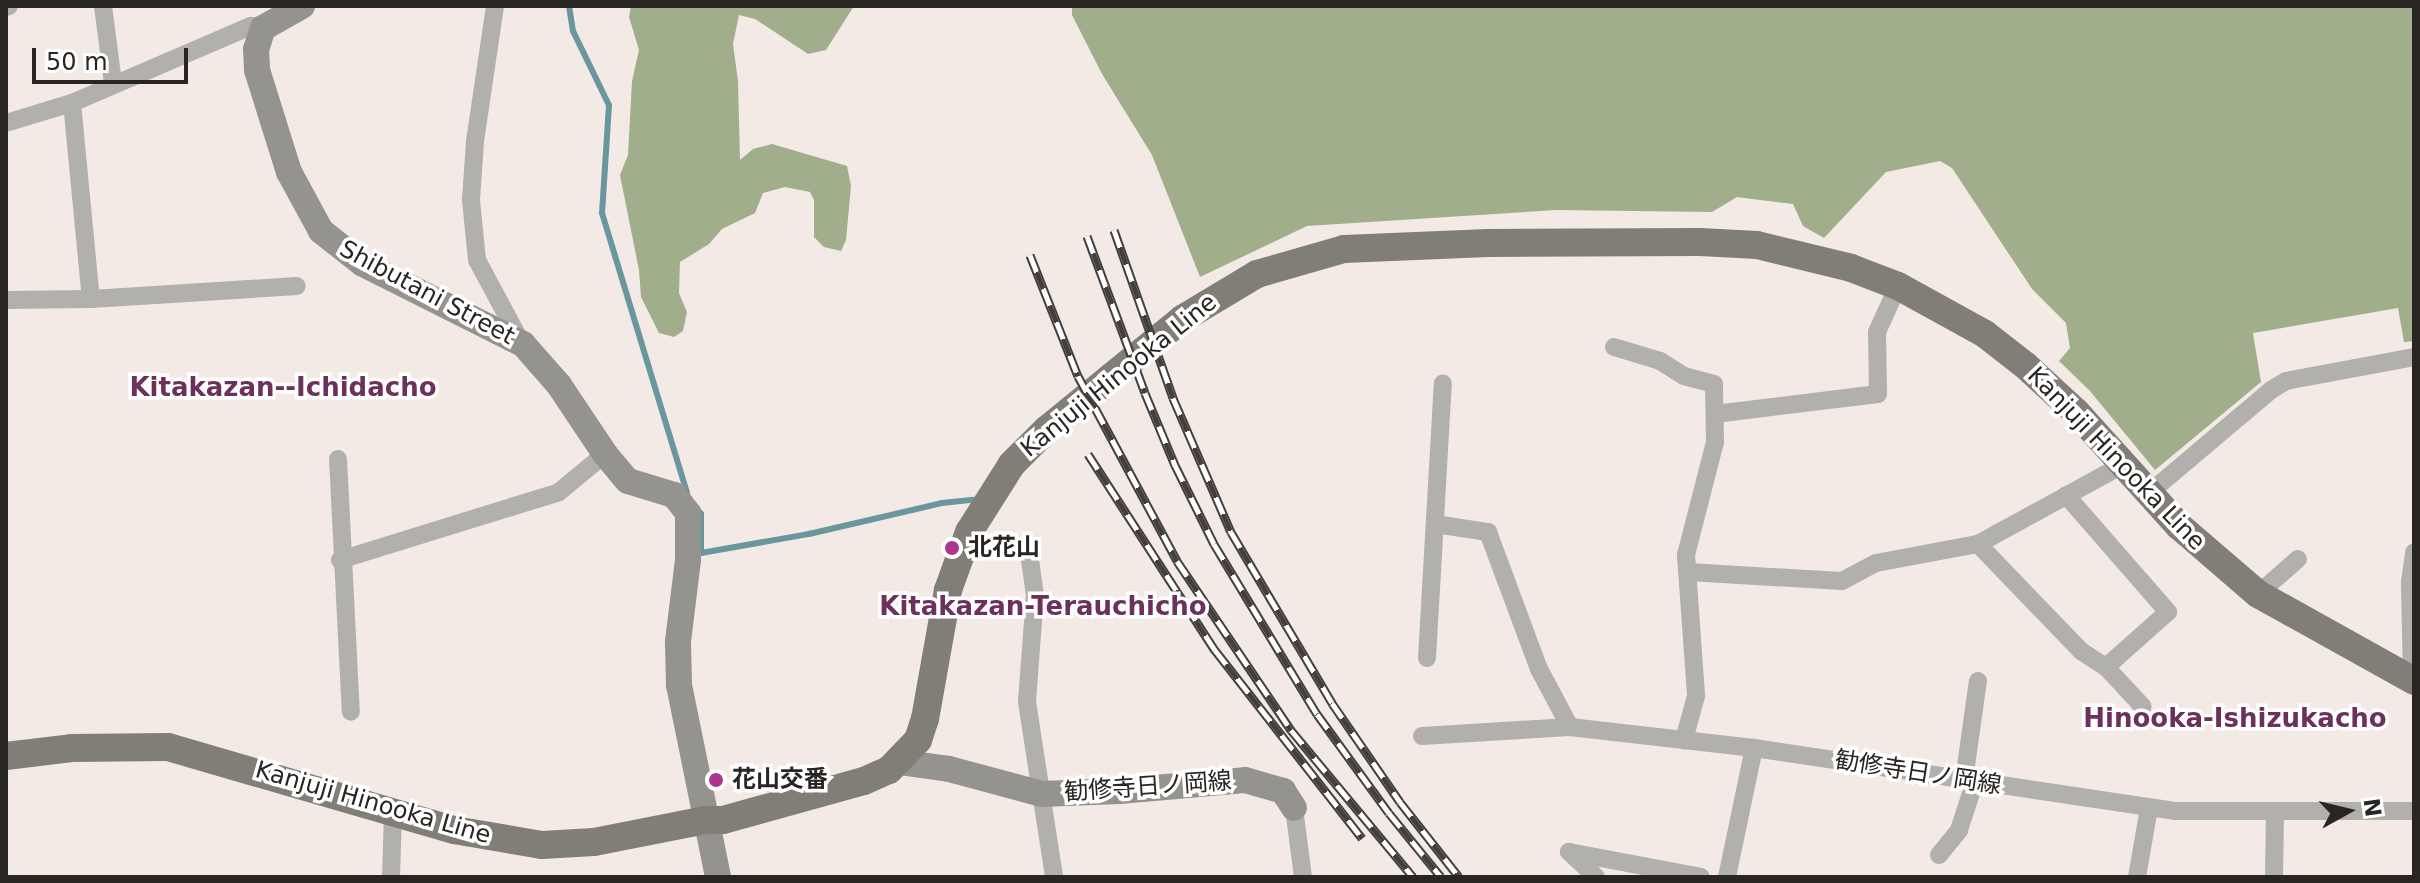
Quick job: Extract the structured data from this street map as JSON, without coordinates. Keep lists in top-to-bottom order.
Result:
{
  "streets": {
    "main road": ["Shibutani Street", "Kanjuji Hinooka Line", "勧修寺日ノ岡線"]
  },
  "crossings": [
    ["Shibutani Street", "Kanjuji Hinooka Line"],
    ["Kanjuji Hinooka Line", "勧修寺日ノ岡線"]
  ],
  "districts": ["Kitakazan--Ichidacho", "Kitakazan-Terauchicho", "Hinooka-Ishizukacho"],
  "places": ["北花山", "花山交番"],
  "scale_bar": "50 m",
  "north": "right"
}
